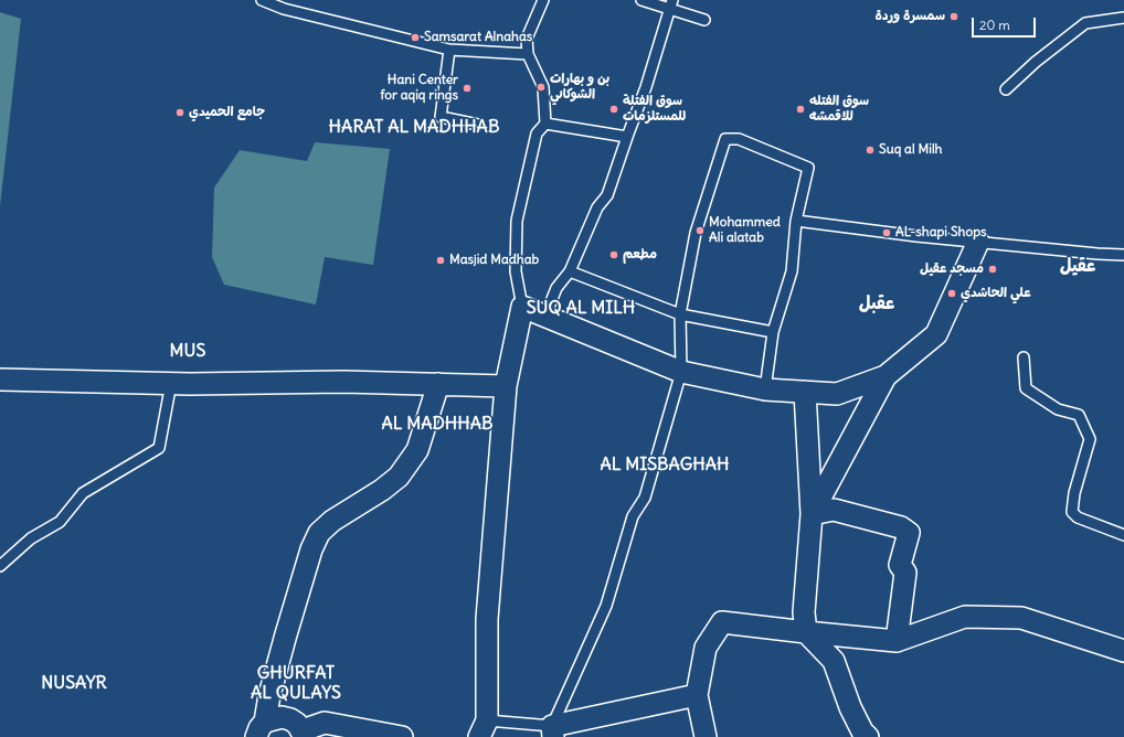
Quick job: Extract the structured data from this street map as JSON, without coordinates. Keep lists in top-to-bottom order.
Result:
{
  "districts": [
    "HARAT AL MADHHAB",
    "عقيل",
    "عقبل",
    "SUQ AL MILH",
    "MUS",
    "AL MADHHAB",
    "AL MISBAGHAH",
    "GHURFAT AL QULAYS",
    "NUSAYR"
  ],
  "places": [
    "سمسرة وردة",
    "Samsarat Alnahas",
    "بن و بهارات الشوكاني",
    "Hani Center for aqiq rings",
    "سوق الفتلة للمستلزمات",
    "سوق الفتله للاقمشه",
    "جامع الحميدي",
    "Suq al Milh",
    "Mohammed Ali alatab",
    "AL-shapi Shops",
    "مطعم",
    "Masjid Madhab",
    "مسجد عقيل",
    "علي الحاشدي"
  ],
  "scale_bar": "20 m"
}
